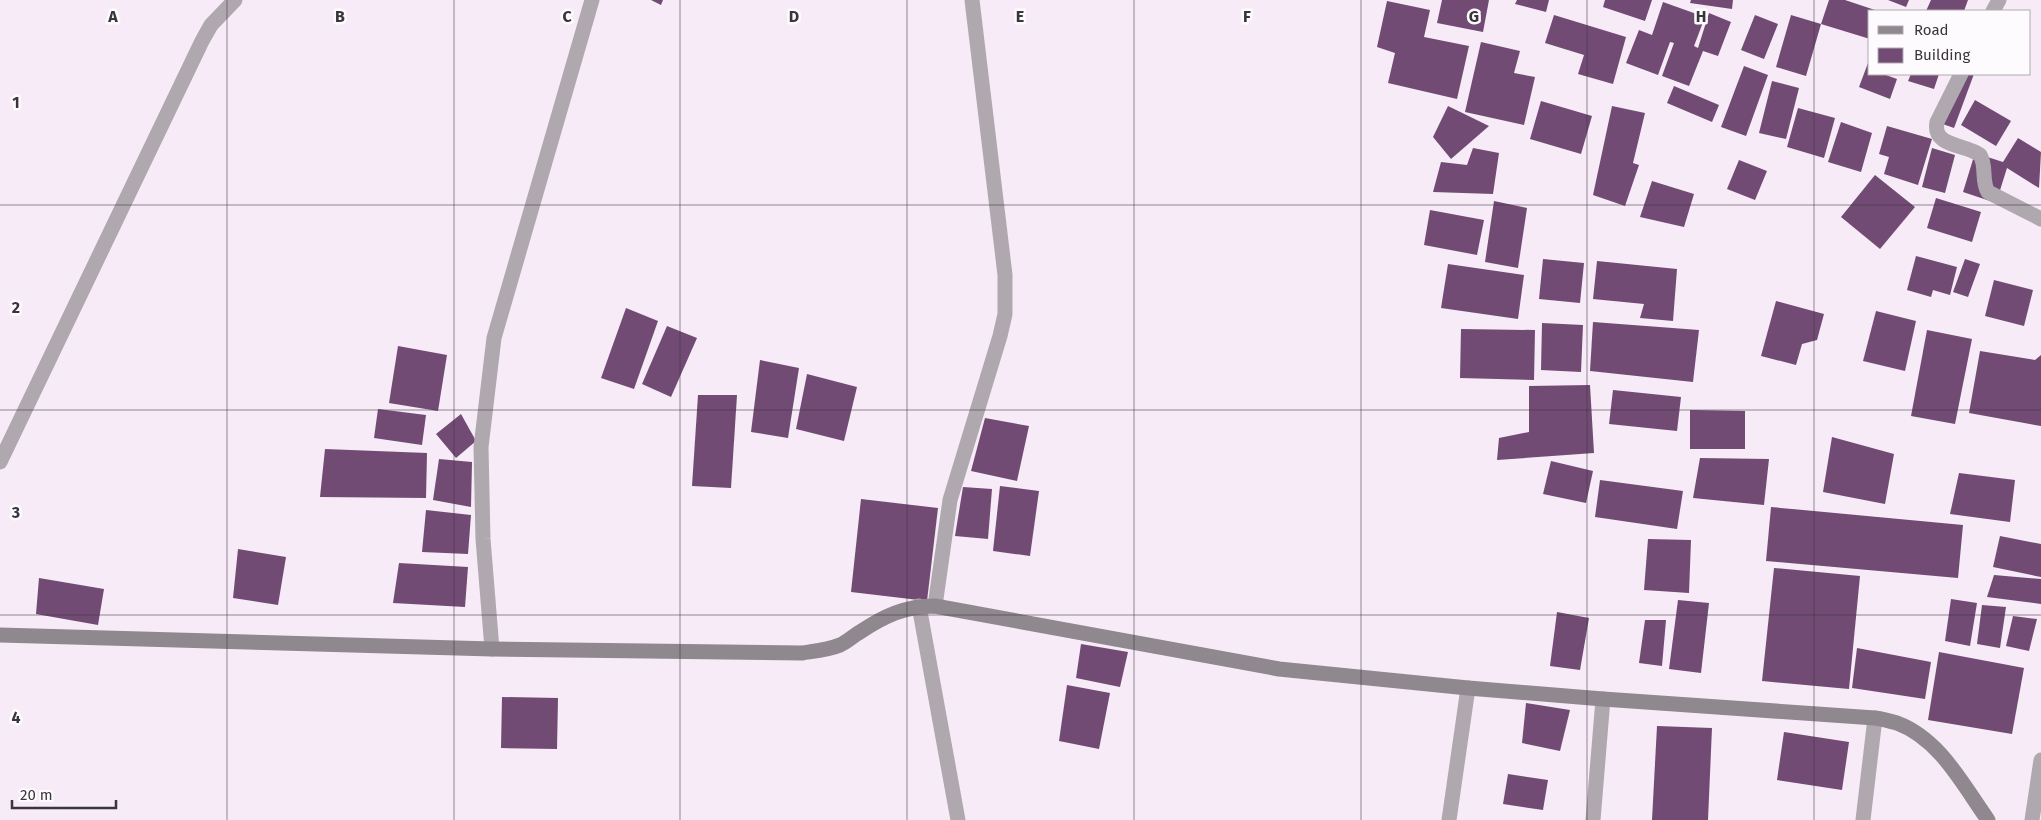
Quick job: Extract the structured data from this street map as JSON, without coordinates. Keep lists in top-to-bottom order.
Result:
{
  "legend": ["Road", "Building"],
  "scale_bar": "20 m",
  "grid": {
    "columns": [
      "A",
      "B",
      "C",
      "D",
      "E",
      "F",
      "G",
      "H"
    ],
    "rows": [
      "1",
      "2",
      "3",
      "4"
    ]
  }
}
